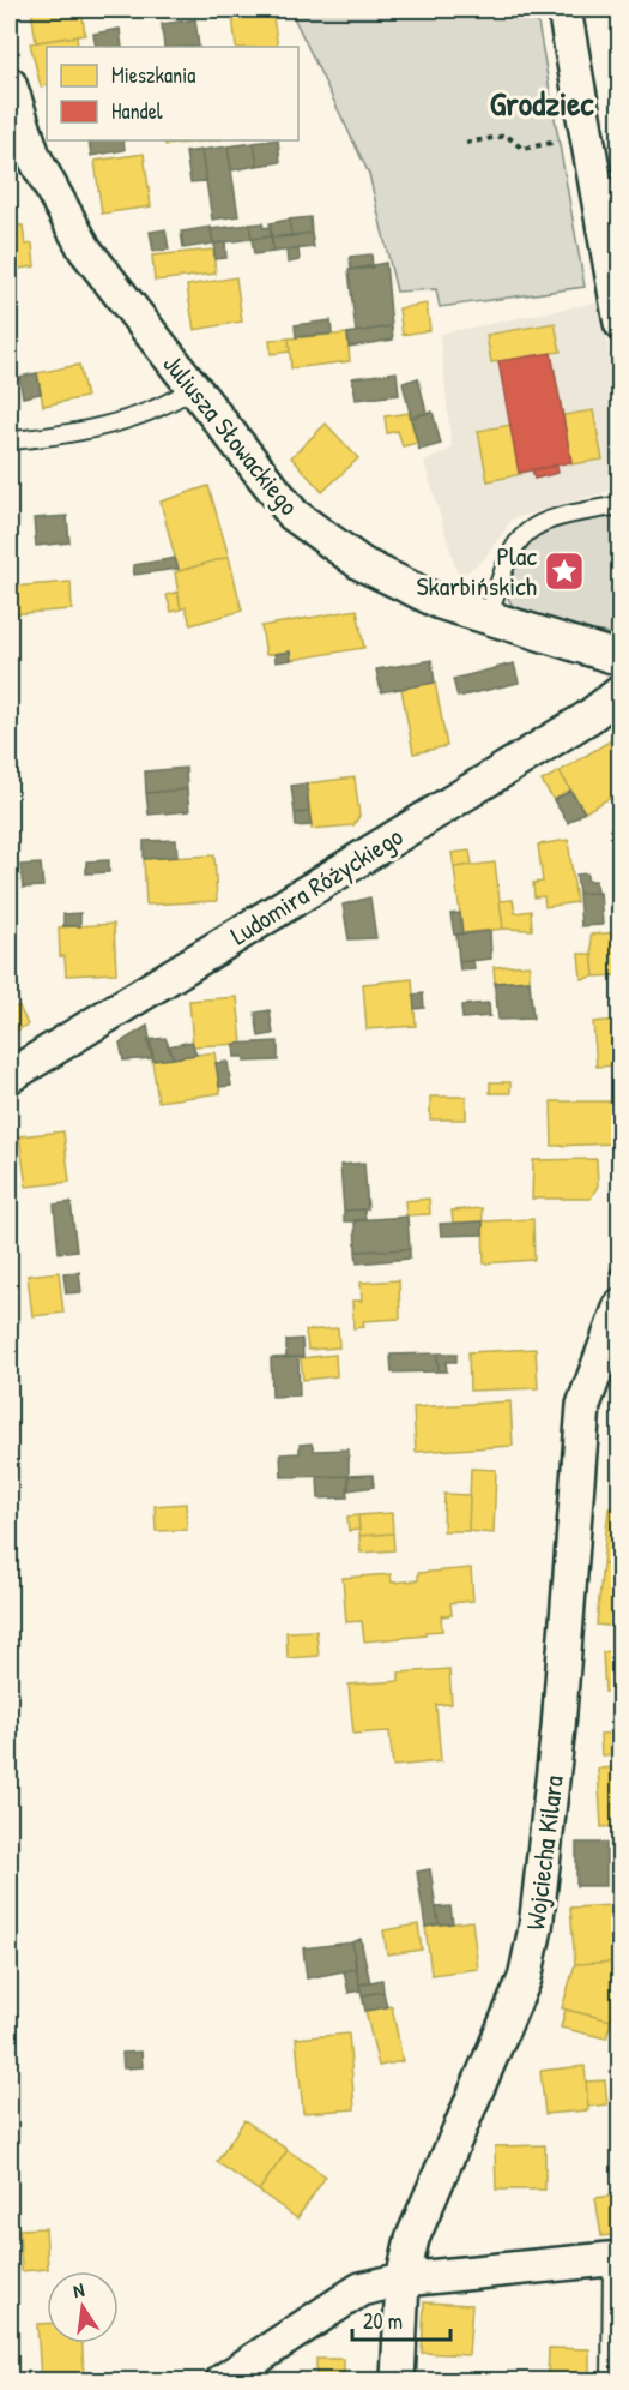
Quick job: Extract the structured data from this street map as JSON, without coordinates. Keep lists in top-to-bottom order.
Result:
{
  "streets": {
    "street": ["Juliusza Słowackiego", "Ludomira Różyckiego", "Wojciecha Kilara"]
  },
  "districts": ["Grodziec"],
  "places": {
    "place": ["Plac Skarbińskich"]
  },
  "legend": ["Mieszkania", "Handel"],
  "scale_bar": "20 m",
  "north": "top"
}
